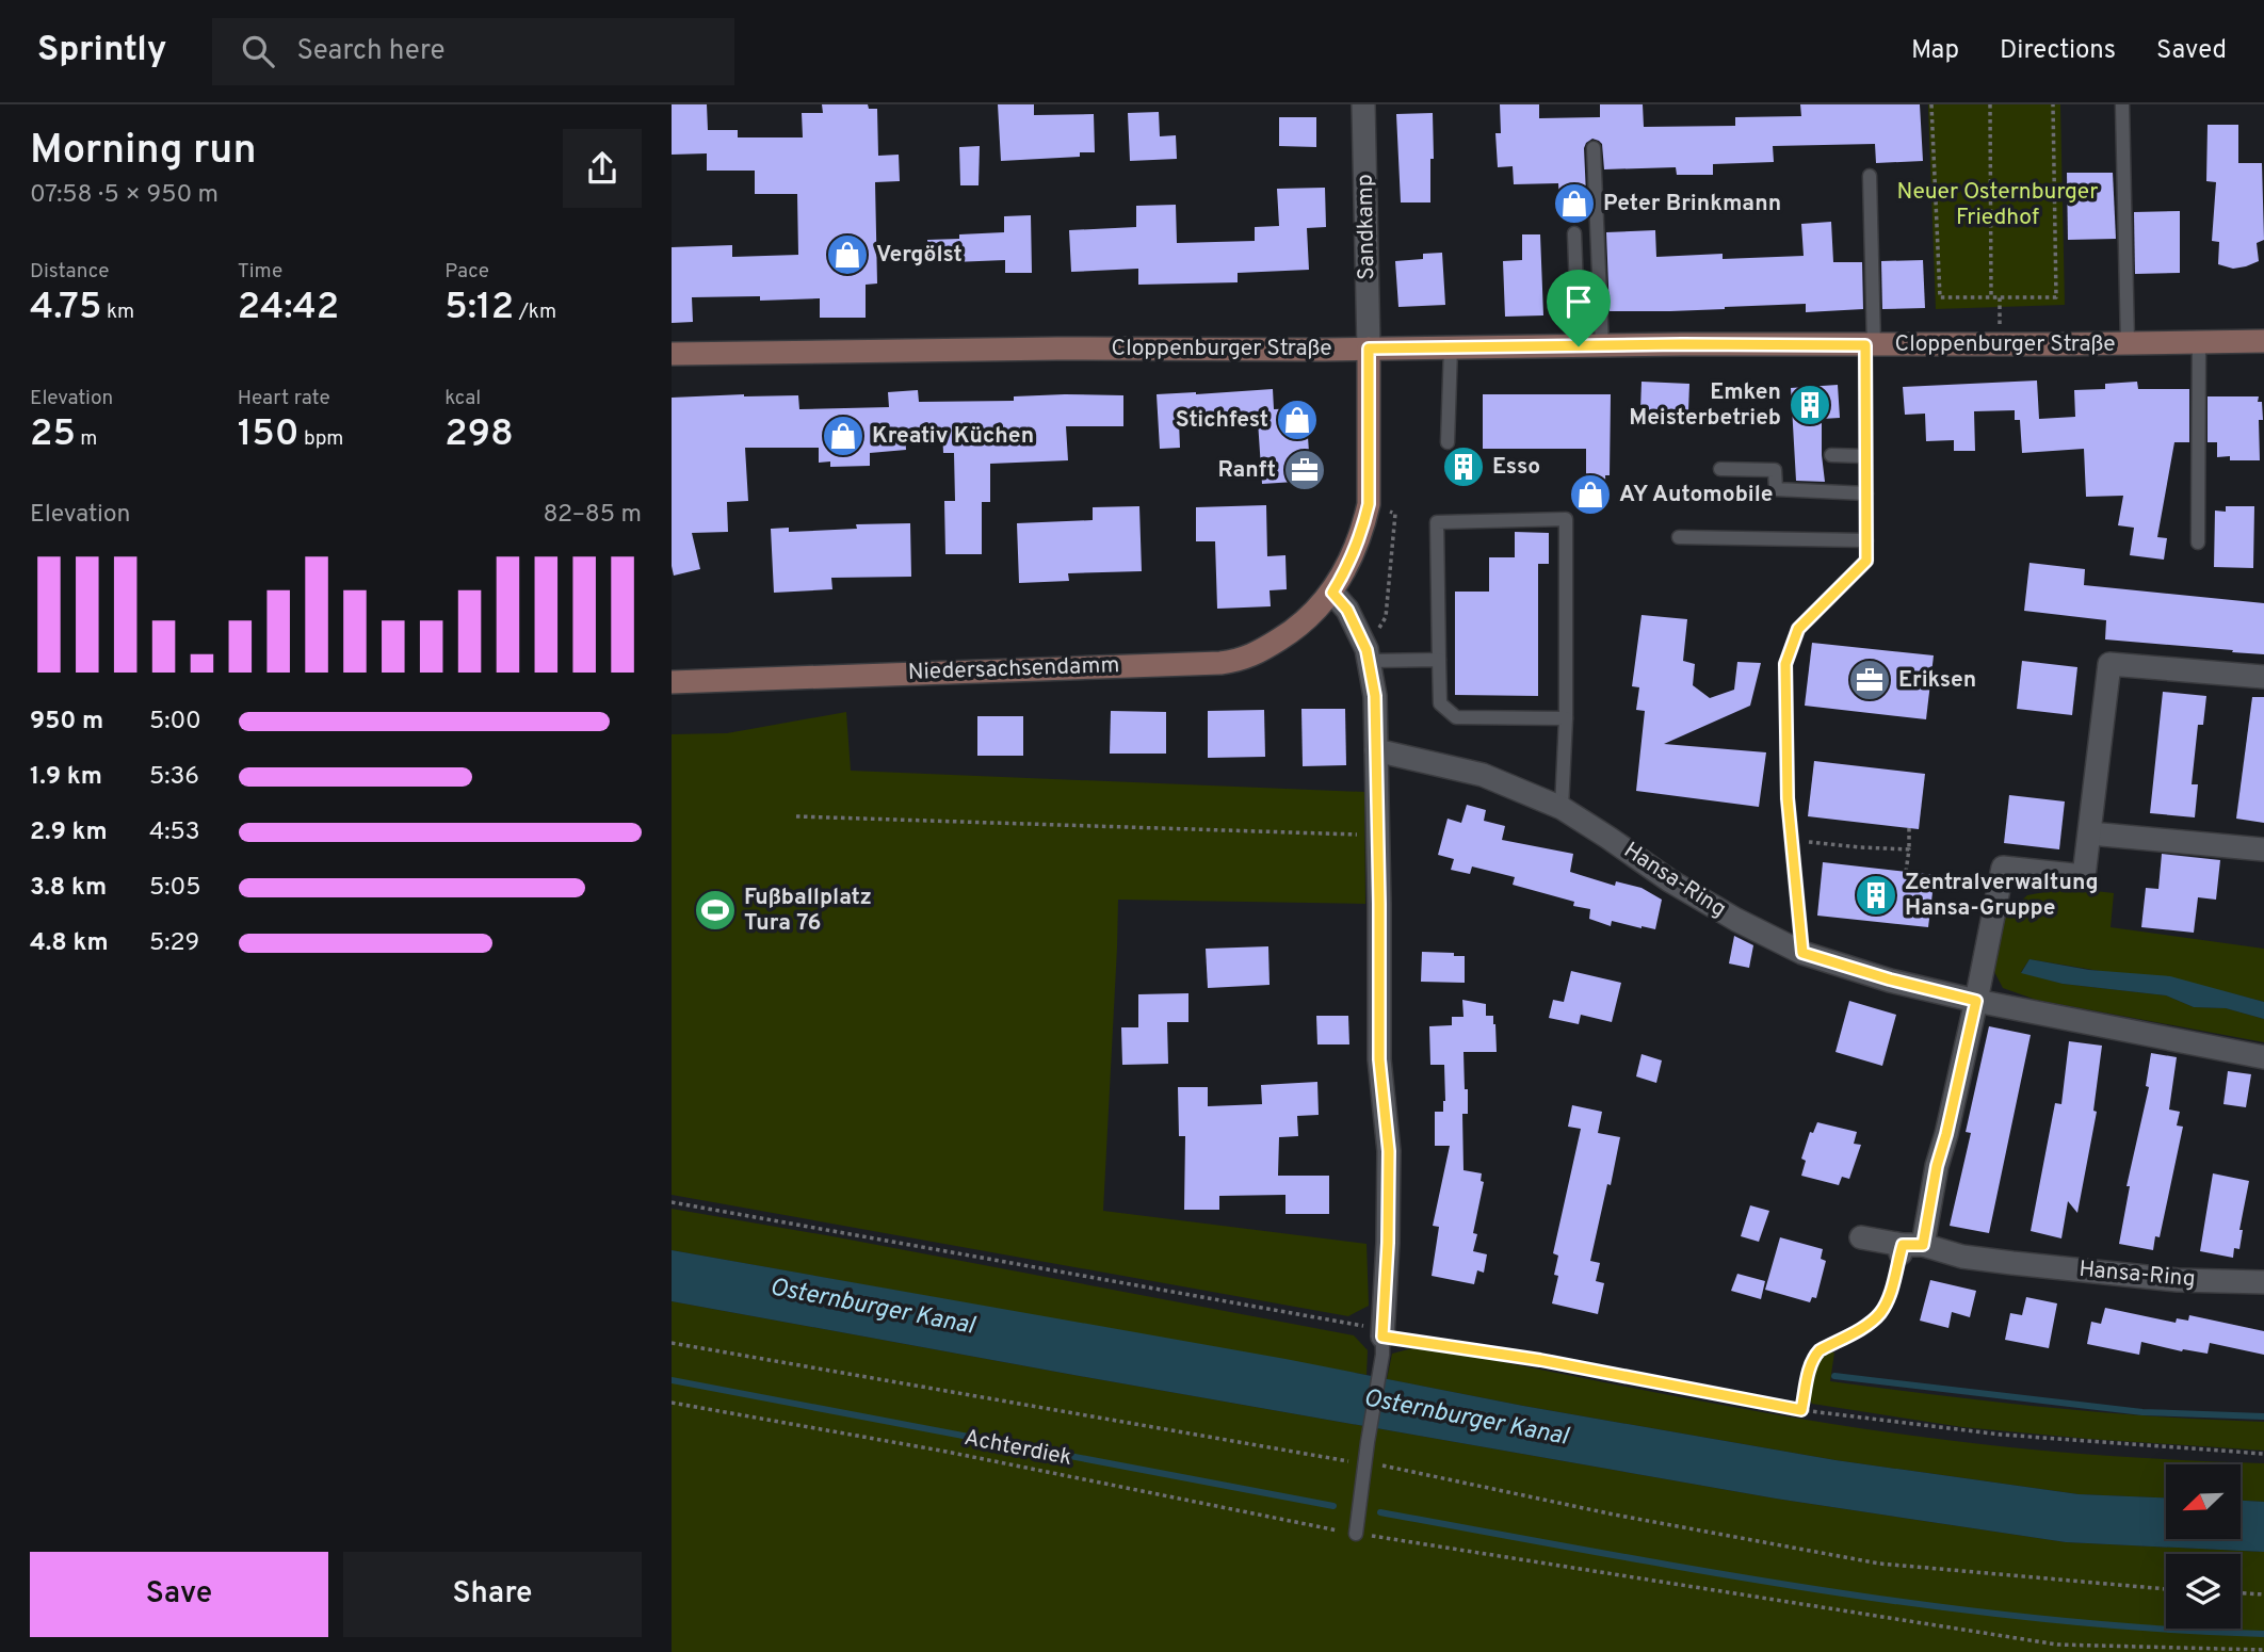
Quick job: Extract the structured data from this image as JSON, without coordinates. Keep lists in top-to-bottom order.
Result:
{
  "streets": {
    "main road": ["Cloppenburger Straße", "Niedersachsendamm"],
    "street": ["Sandkamp", "Hansa-Ring"],
    "path": ["Achterdiek"]
  },
  "crossings": [
    ["Sandkamp", "Cloppenburger Straße"],
    ["Sandkamp", "Niedersachsendamm"],
    ["Cloppenburger Straße", "Niedersachsendamm"]
  ],
  "water": ["Osternburger Kanal"],
  "parks": ["Neuer Osternburger Friedhof"],
  "places": {
    "shop": [
      "Peter Brinkmann",
      "Vergölst",
      "Stichfest",
      "Kreativ Küchen",
      "AY Automobile"
    ],
    "building": ["Emken Meisterbetrieb", "Esso", "Zentralverwaltung Hansa-Gruppe"],
    "office": ["Ranft", "Eriksen"],
    "sports": ["Fußballplatz Tura 76"]
  },
  "north": "bottom left",
  "page": {
    "header": "Sprintly",
    "search": "Search here",
    "nav": ["Map", "Directions", "Saved"],
    "heading": ["Morning run", "07:58 · 5 × 950 m"],
    "stats": [
      ["Distance", "4.75 km"],
      ["Time", "24:42"],
      ["Pace", "5:12 /km"],
      ["Elevation", "25 m"],
      ["Heart rate", "150 bpm"],
      ["kcal", "298"]
    ],
    "chart": ["Elevation", "82–85 m"],
    "list": [
      {
        "name": "950 m",
        "note": "5:00"
      },
      {
        "name": "1.9 km",
        "note": "5:36"
      },
      {
        "name": "2.9 km",
        "note": "4:53"
      },
      {
        "name": "3.8 km",
        "note": "5:05"
      },
      {
        "name": "4.8 km",
        "note": "5:29"
      }
    ],
    "buttons": ["Save", "Share"]
  }
}
